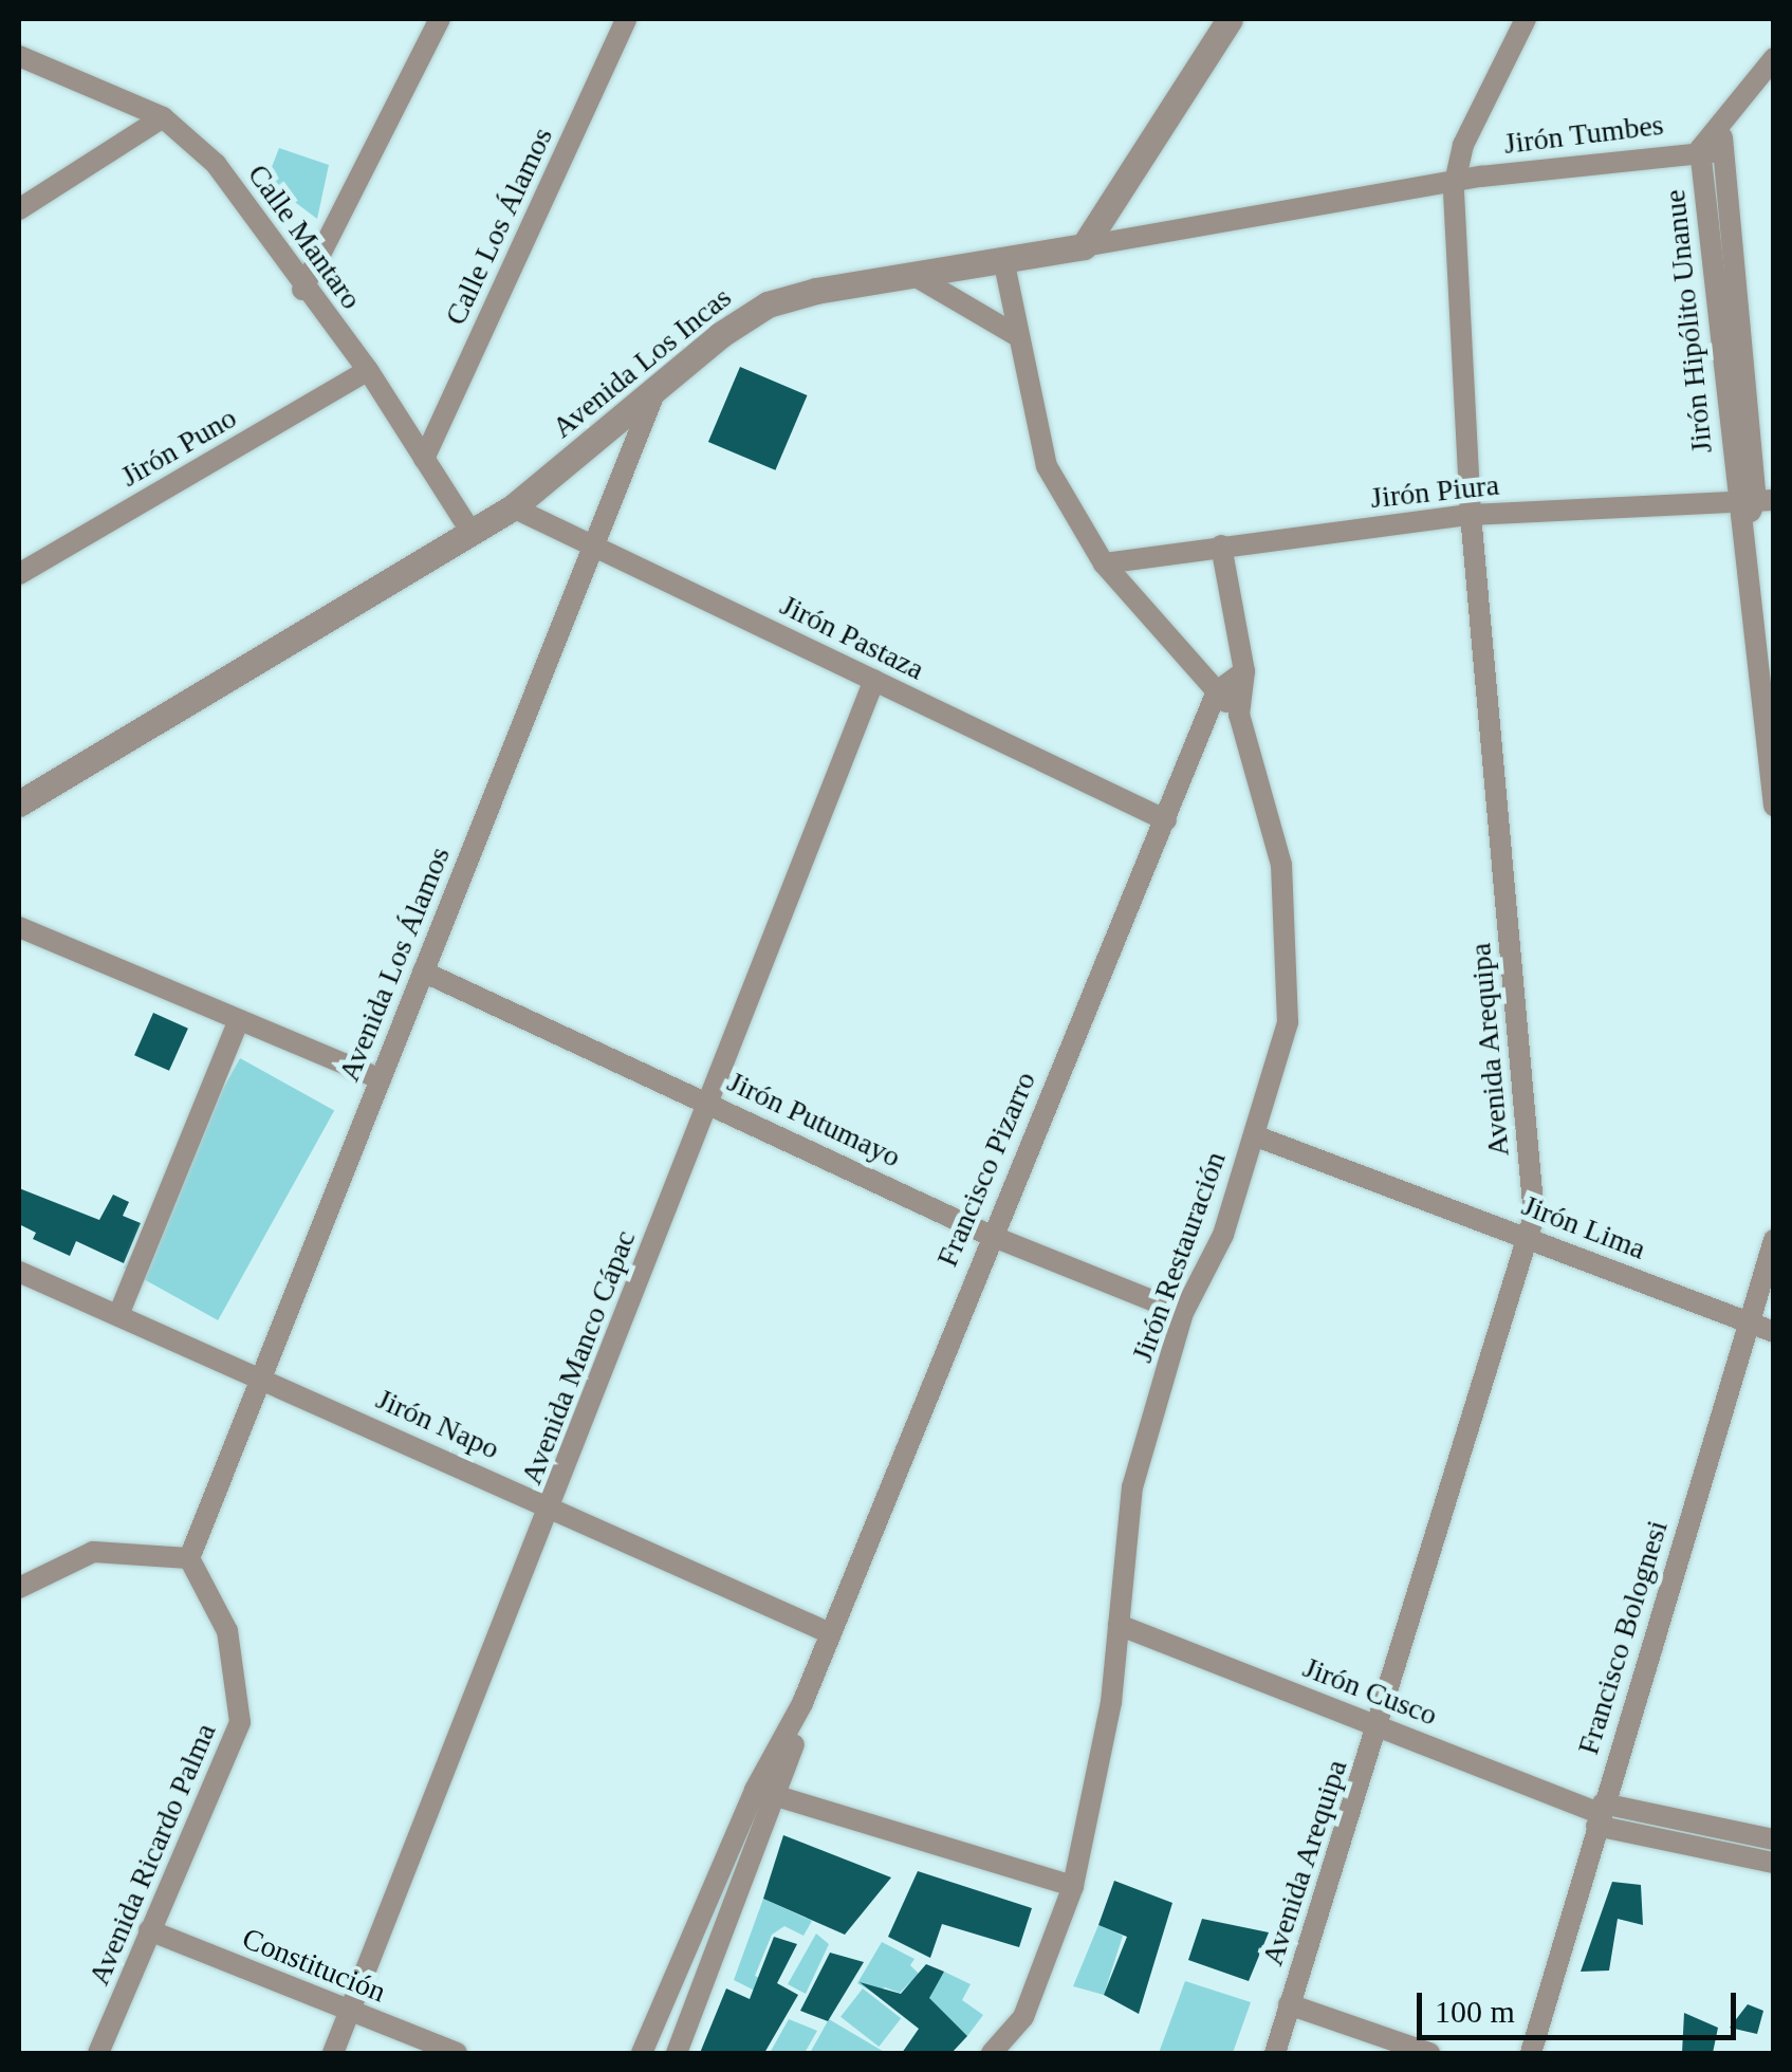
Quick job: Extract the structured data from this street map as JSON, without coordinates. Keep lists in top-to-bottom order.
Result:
{
  "streets": {
    "street": [
      "Jirón Tumbes",
      "Calle Los Álamos",
      "Calle Mantaro",
      "Jirón Hipólito Unanue",
      "Avenida Los Incas",
      "Jirón Puno",
      "Jirón Piura",
      "Jirón Pastaza",
      "Avenida Los Álamos",
      "Avenida Arequipa",
      "Jirón Putumayo",
      "Francisco Pizarro",
      "Jirón Lima",
      "Jirón Restauración",
      "Avenida Manco Cápac",
      "Jirón Napo",
      "Francisco Bolognesi",
      "Jirón Cusco",
      "Avenida Ricardo Palma",
      "Constitución"
    ]
  },
  "crossings": [
    ["Jirón Tumbes", "Jirón Hipólito Unanue"],
    ["Jirón Tumbes", "Avenida Los Incas"],
    ["Jirón Tumbes", "Avenida Arequipa"],
    ["Calle Los Álamos", "Calle Mantaro"],
    ["Calle Mantaro", "Avenida Los Incas"],
    ["Calle Mantaro", "Jirón Puno"],
    ["Jirón Hipólito Unanue", "Jirón Piura"],
    ["Avenida Los Incas", "Jirón Pastaza"],
    ["Avenida Los Incas", "Avenida Los Álamos"],
    ["Avenida Los Incas", "Avenida Arequipa"],
    ["Avenida Los Incas", "Jirón Restauración"],
    ["Jirón Piura", "Avenida Arequipa"],
    ["Jirón Piura", "Jirón Restauración"],
    ["Jirón Pastaza", "Avenida Los Álamos"],
    ["Jirón Pastaza", "Francisco Pizarro"],
    ["Jirón Pastaza", "Avenida Manco Cápac"],
    ["Avenida Los Álamos", "Jirón Putumayo"],
    ["Avenida Los Álamos", "Jirón Napo"],
    ["Avenida Los Álamos", "Avenida Ricardo Palma"],
    ["Avenida Arequipa", "Jirón Lima"],
    ["Avenida Arequipa", "Jirón Cusco"],
    ["Jirón Putumayo", "Francisco Pizarro"],
    ["Jirón Putumayo", "Jirón Restauración"],
    ["Jirón Putumayo", "Avenida Manco Cápac"],
    ["Francisco Pizarro", "Jirón Restauración"],
    ["Francisco Pizarro", "Jirón Napo"],
    ["Jirón Lima", "Jirón Restauración"],
    ["Jirón Lima", "Francisco Bolognesi"],
    ["Jirón Restauración", "Jirón Cusco"],
    ["Avenida Manco Cápac", "Jirón Napo"],
    ["Avenida Manco Cápac", "Constitución"],
    ["Francisco Bolognesi", "Jirón Cusco"],
    ["Avenida Ricardo Palma", "Constitución"]
  ],
  "scale_bar": "100 m"
}
